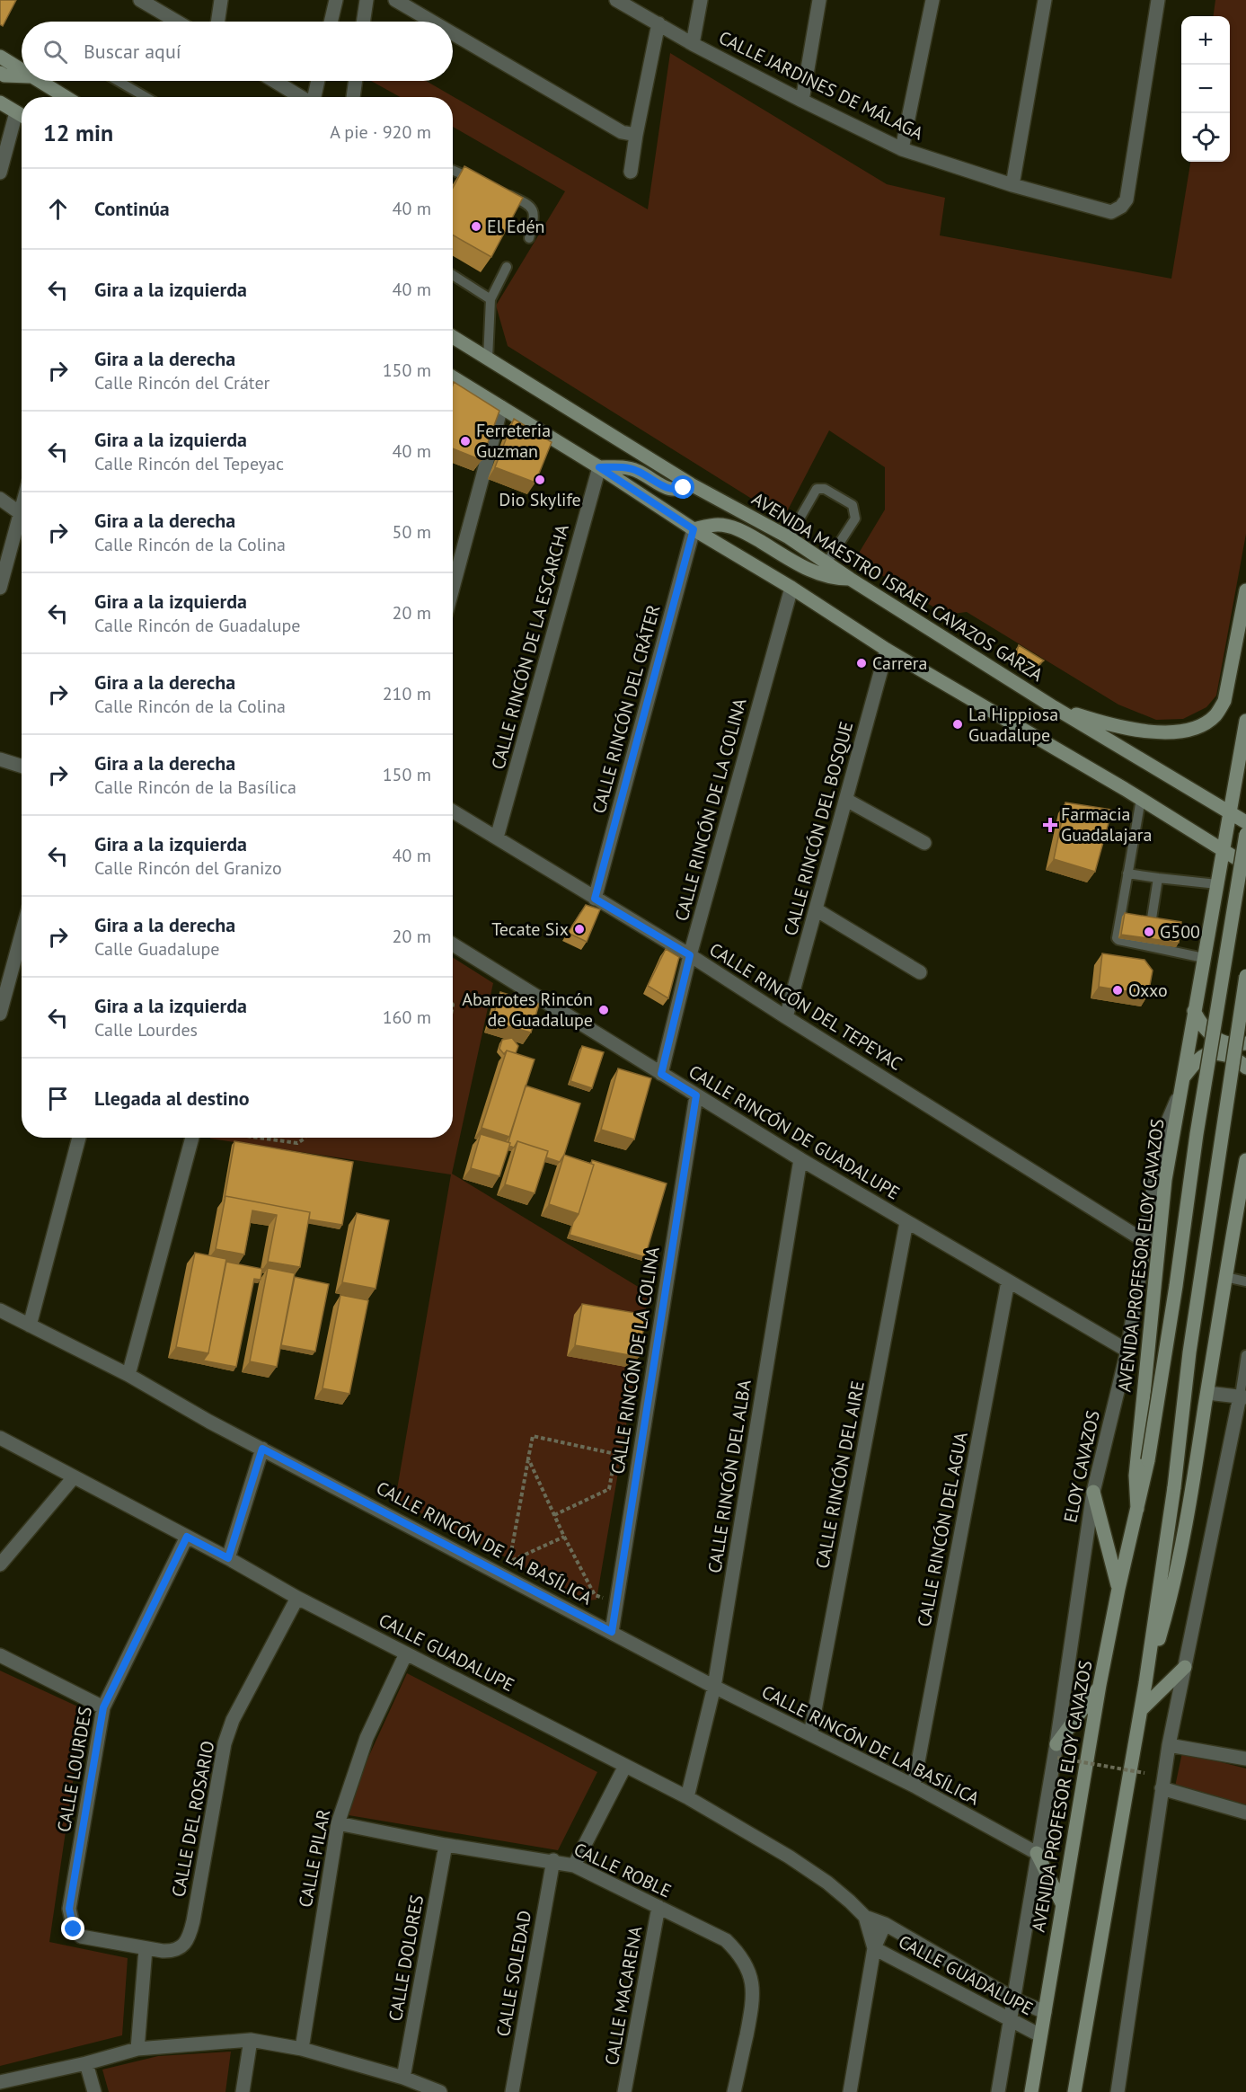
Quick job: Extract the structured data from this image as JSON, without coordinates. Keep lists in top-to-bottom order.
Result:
{
  "streets": {
    "main road": ["AVENIDA MAESTRO ISRAEL CAVAZOS GARZA", "AVENIDA PROFESOR ELOY CAVAZOS"],
    "street": [
      "CALLE JARDINES DE MÁLAGA",
      "CALLE RINCÓN DE LA ESCARCHA",
      "CALLE RINCÓN DEL CRÁTER",
      "CALLE RINCÓN DE LA COLINA",
      "CALLE RINCÓN DEL BOSQUE",
      "CALLE RINCÓN DEL TEPEYAC",
      "CALLE RINCÓN DE GUADALUPE",
      "ELOY CAVAZOS",
      "CALLE RINCÓN DEL AIRE",
      "CALLE RINCÓN DEL ALBA",
      "CALLE RINCÓN DEL AGUA",
      "CALLE RINCÓN DE LA BASÍLICA",
      "CALLE GUADALUPE",
      "CALLE LOURDES",
      "CALLE DEL ROSARIO",
      "CALLE PILAR",
      "CALLE ROBLE",
      "CALLE DOLORES",
      "CALLE SOLEDAD",
      "CALLE MACARENA"
    ]
  },
  "crossings": [
    ["AVENIDA MAESTRO ISRAEL CAVAZOS GARZA", "AVENIDA PROFESOR ELOY CAVAZOS"],
    ["CALLE RINCÓN DE LA ESCARCHA", "CALLE RINCÓN DEL TEPEYAC"],
    ["CALLE RINCÓN DEL CRÁTER", "CALLE RINCÓN DEL TEPEYAC"],
    ["CALLE RINCÓN DE LA COLINA", "CALLE RINCÓN DEL TEPEYAC"],
    ["CALLE RINCÓN DE LA COLINA", "CALLE RINCÓN DE GUADALUPE"],
    ["CALLE RINCÓN DE LA COLINA", "CALLE RINCÓN DE LA BASÍLICA"],
    ["CALLE RINCÓN DEL BOSQUE", "CALLE RINCÓN DEL TEPEYAC"],
    ["CALLE RINCÓN DEL TEPEYAC", "ELOY CAVAZOS"],
    ["CALLE RINCÓN DE GUADALUPE", "ELOY CAVAZOS"],
    ["CALLE RINCÓN DE GUADALUPE", "CALLE RINCÓN DEL AIRE"],
    ["CALLE RINCÓN DE GUADALUPE", "CALLE RINCÓN DEL ALBA"],
    ["CALLE RINCÓN DE GUADALUPE", "CALLE RINCÓN DEL AGUA"],
    ["AVENIDA PROFESOR ELOY CAVAZOS", "ELOY CAVAZOS"],
    ["AVENIDA PROFESOR ELOY CAVAZOS", "CALLE GUADALUPE"],
    ["ELOY CAVAZOS", "CALLE RINCÓN DE LA BASÍLICA"],
    ["ELOY CAVAZOS", "CALLE GUADALUPE"],
    ["CALLE RINCÓN DEL AIRE", "CALLE RINCÓN DE LA BASÍLICA"],
    ["CALLE RINCÓN DEL ALBA", "CALLE RINCÓN DE LA BASÍLICA"],
    ["CALLE RINCÓN DEL ALBA", "CALLE GUADALUPE"],
    ["CALLE RINCÓN DEL AGUA", "CALLE RINCÓN DE LA BASÍLICA"],
    ["CALLE GUADALUPE", "CALLE LOURDES"],
    ["CALLE GUADALUPE", "CALLE DEL ROSARIO"],
    ["CALLE GUADALUPE", "CALLE PILAR"],
    ["CALLE LOURDES", "CALLE DEL ROSARIO"],
    ["CALLE PILAR", "CALLE ROBLE"],
    ["CALLE ROBLE", "CALLE DOLORES"],
    ["CALLE ROBLE", "CALLE SOLEDAD"],
    ["CALLE ROBLE", "CALLE MACARENA"]
  ],
  "places": {
    "other": [
      "El Edén",
      "Ferreteria Guzman",
      "Dio Skylife",
      "Carrera",
      "La Hippiosa Guadalupe",
      "Tecate Six",
      "G500",
      "Oxxo",
      "Abarrotes Rincón de Guadalupe"
    ],
    "health": ["Farmacia Guadalajara"]
  },
  "page": {
    "map_buttons": ["+", "−"],
    "search": "Buscar aquí",
    "heading": ["12 min", "A pie · 920 m"],
    "list": [
      ["Continúa", "40 m"],
      ["Gira a la izquierda", "40 m"],
      ["Gira a la derecha", "Calle Rincón del Cráter", "150 m"],
      ["Gira a la izquierda", "Calle Rincón del Tepeyac", "40 m"],
      ["Gira a la derecha", "Calle Rincón de la Colina", "50 m"],
      ["Gira a la izquierda", "Calle Rincón de Guadalupe", "20 m"],
      ["Gira a la derecha", "Calle Rincón de la Colina", "210 m"],
      ["Gira a la derecha", "Calle Rincón de la Basílica", "150 m"],
      ["Gira a la izquierda", "Calle Rincón del Granizo", "40 m"],
      ["Gira a la derecha", "Calle Guadalupe", "20 m"],
      ["Gira a la izquierda", "Calle Lourdes", "160 m"],
      "Llegada al destino"
    ]
  }
}
